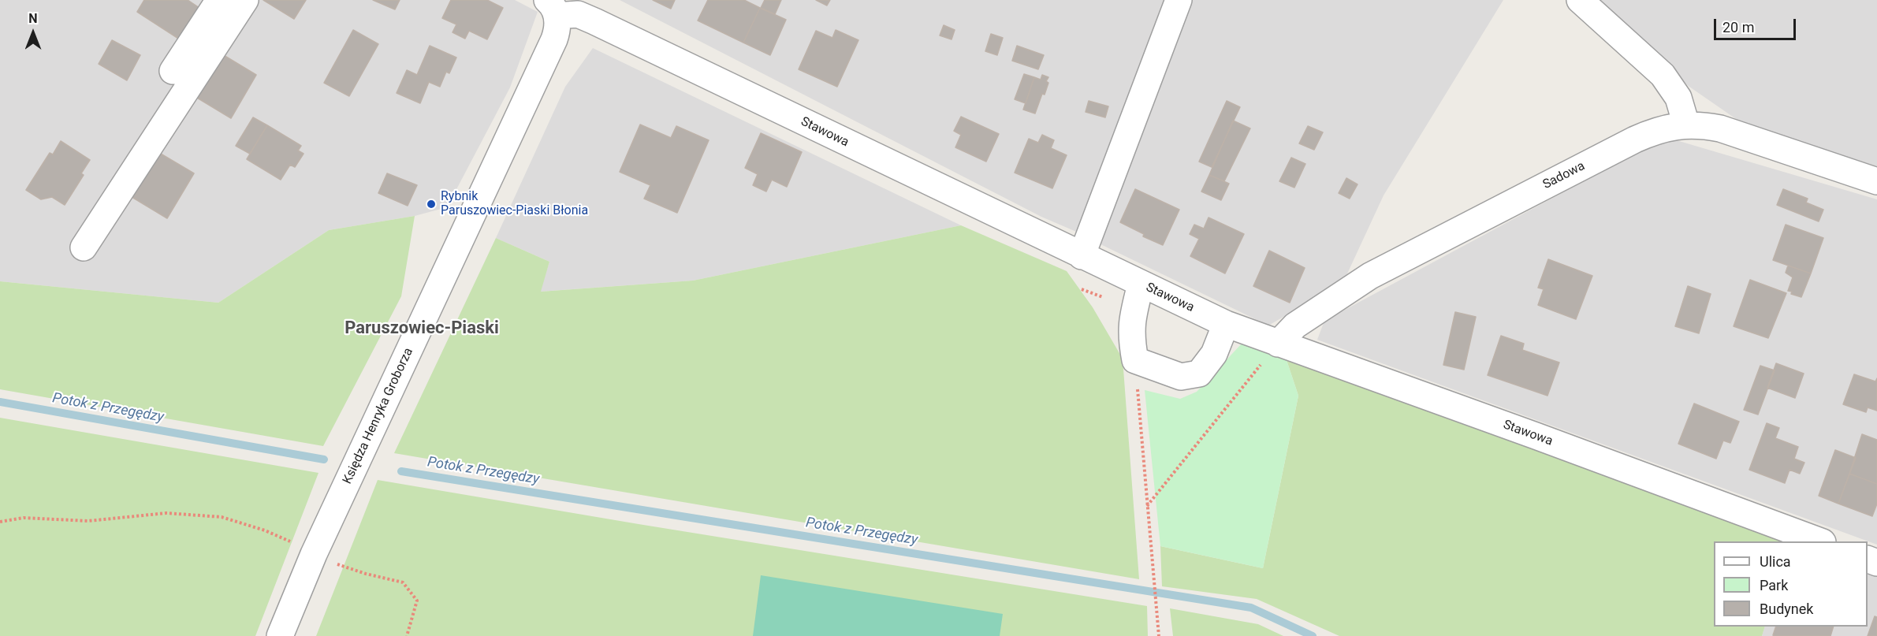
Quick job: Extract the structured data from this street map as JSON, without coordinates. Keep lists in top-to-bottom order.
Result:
{
  "streets": {
    "street": ["Stawowa", "Sadowa", "Księdza Henryka Groborza"]
  },
  "crossings": [
    ["Stawowa", "Sadowa"],
    ["Stawowa", "Księdza Henryka Groborza"]
  ],
  "districts": ["Paruszowiec-Piaski"],
  "water": ["Potok z Przegędzy"],
  "places": ["Rybnik Paruszowiec-Piaski Błonia"],
  "legend": ["Ulica", "Park", "Budynek"],
  "scale_bar": "20 m",
  "north": "top"
}
